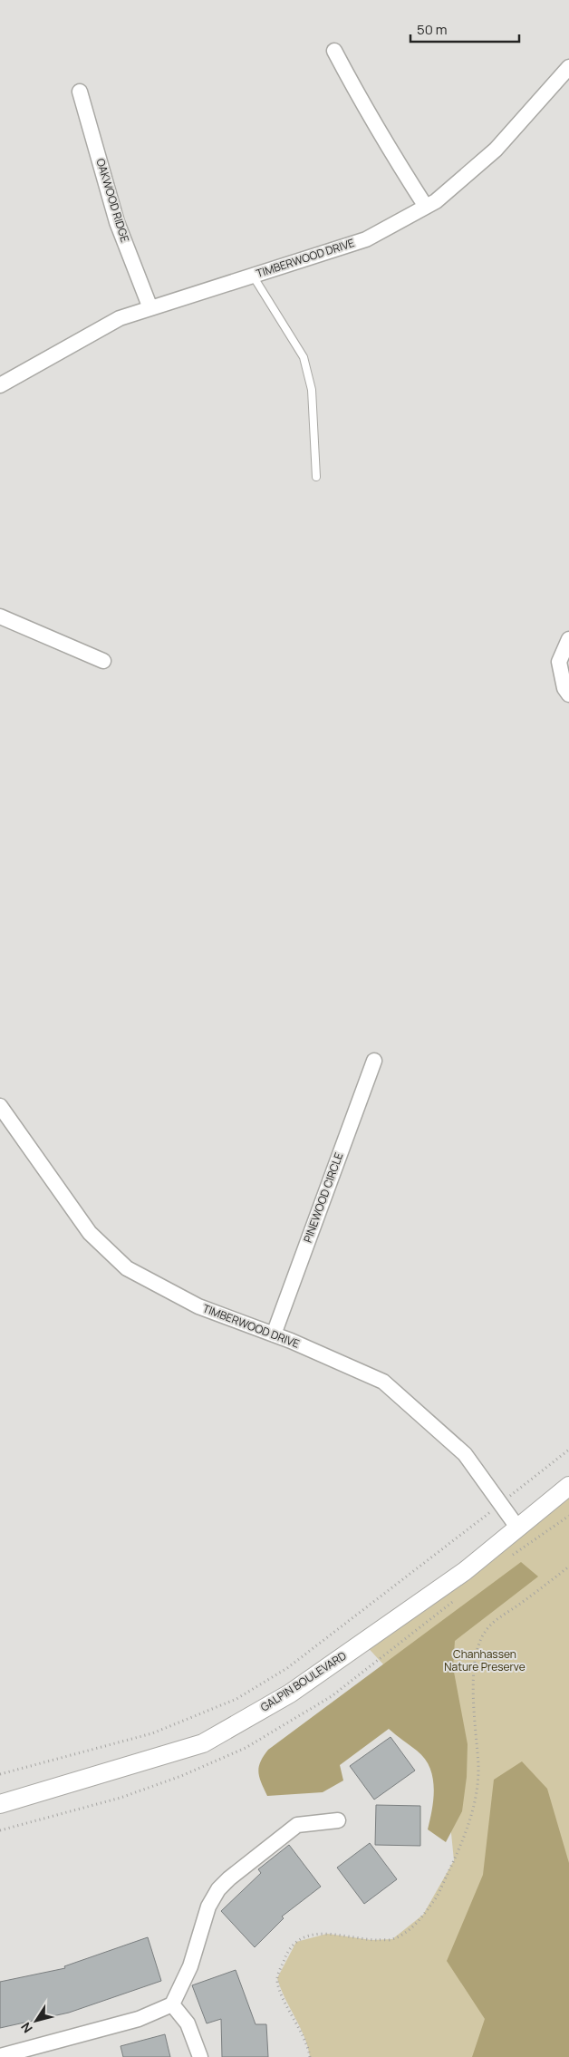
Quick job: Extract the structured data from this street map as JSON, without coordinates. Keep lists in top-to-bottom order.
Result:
{
  "streets": {
    "street": [
      "OAKWOOD RIDGE",
      "TIMBERWOOD DRIVE",
      "PINEWOOD CIRCLE",
      "GALPIN BOULEVARD"
    ]
  },
  "crossings": [
    ["OAKWOOD RIDGE", "TIMBERWOOD DRIVE"],
    ["TIMBERWOOD DRIVE", "PINEWOOD CIRCLE"],
    ["TIMBERWOOD DRIVE", "GALPIN BOULEVARD"]
  ],
  "parks": ["Chanhassen Nature Preserve"],
  "scale_bar": "50 m",
  "north": "bottom left"
}
